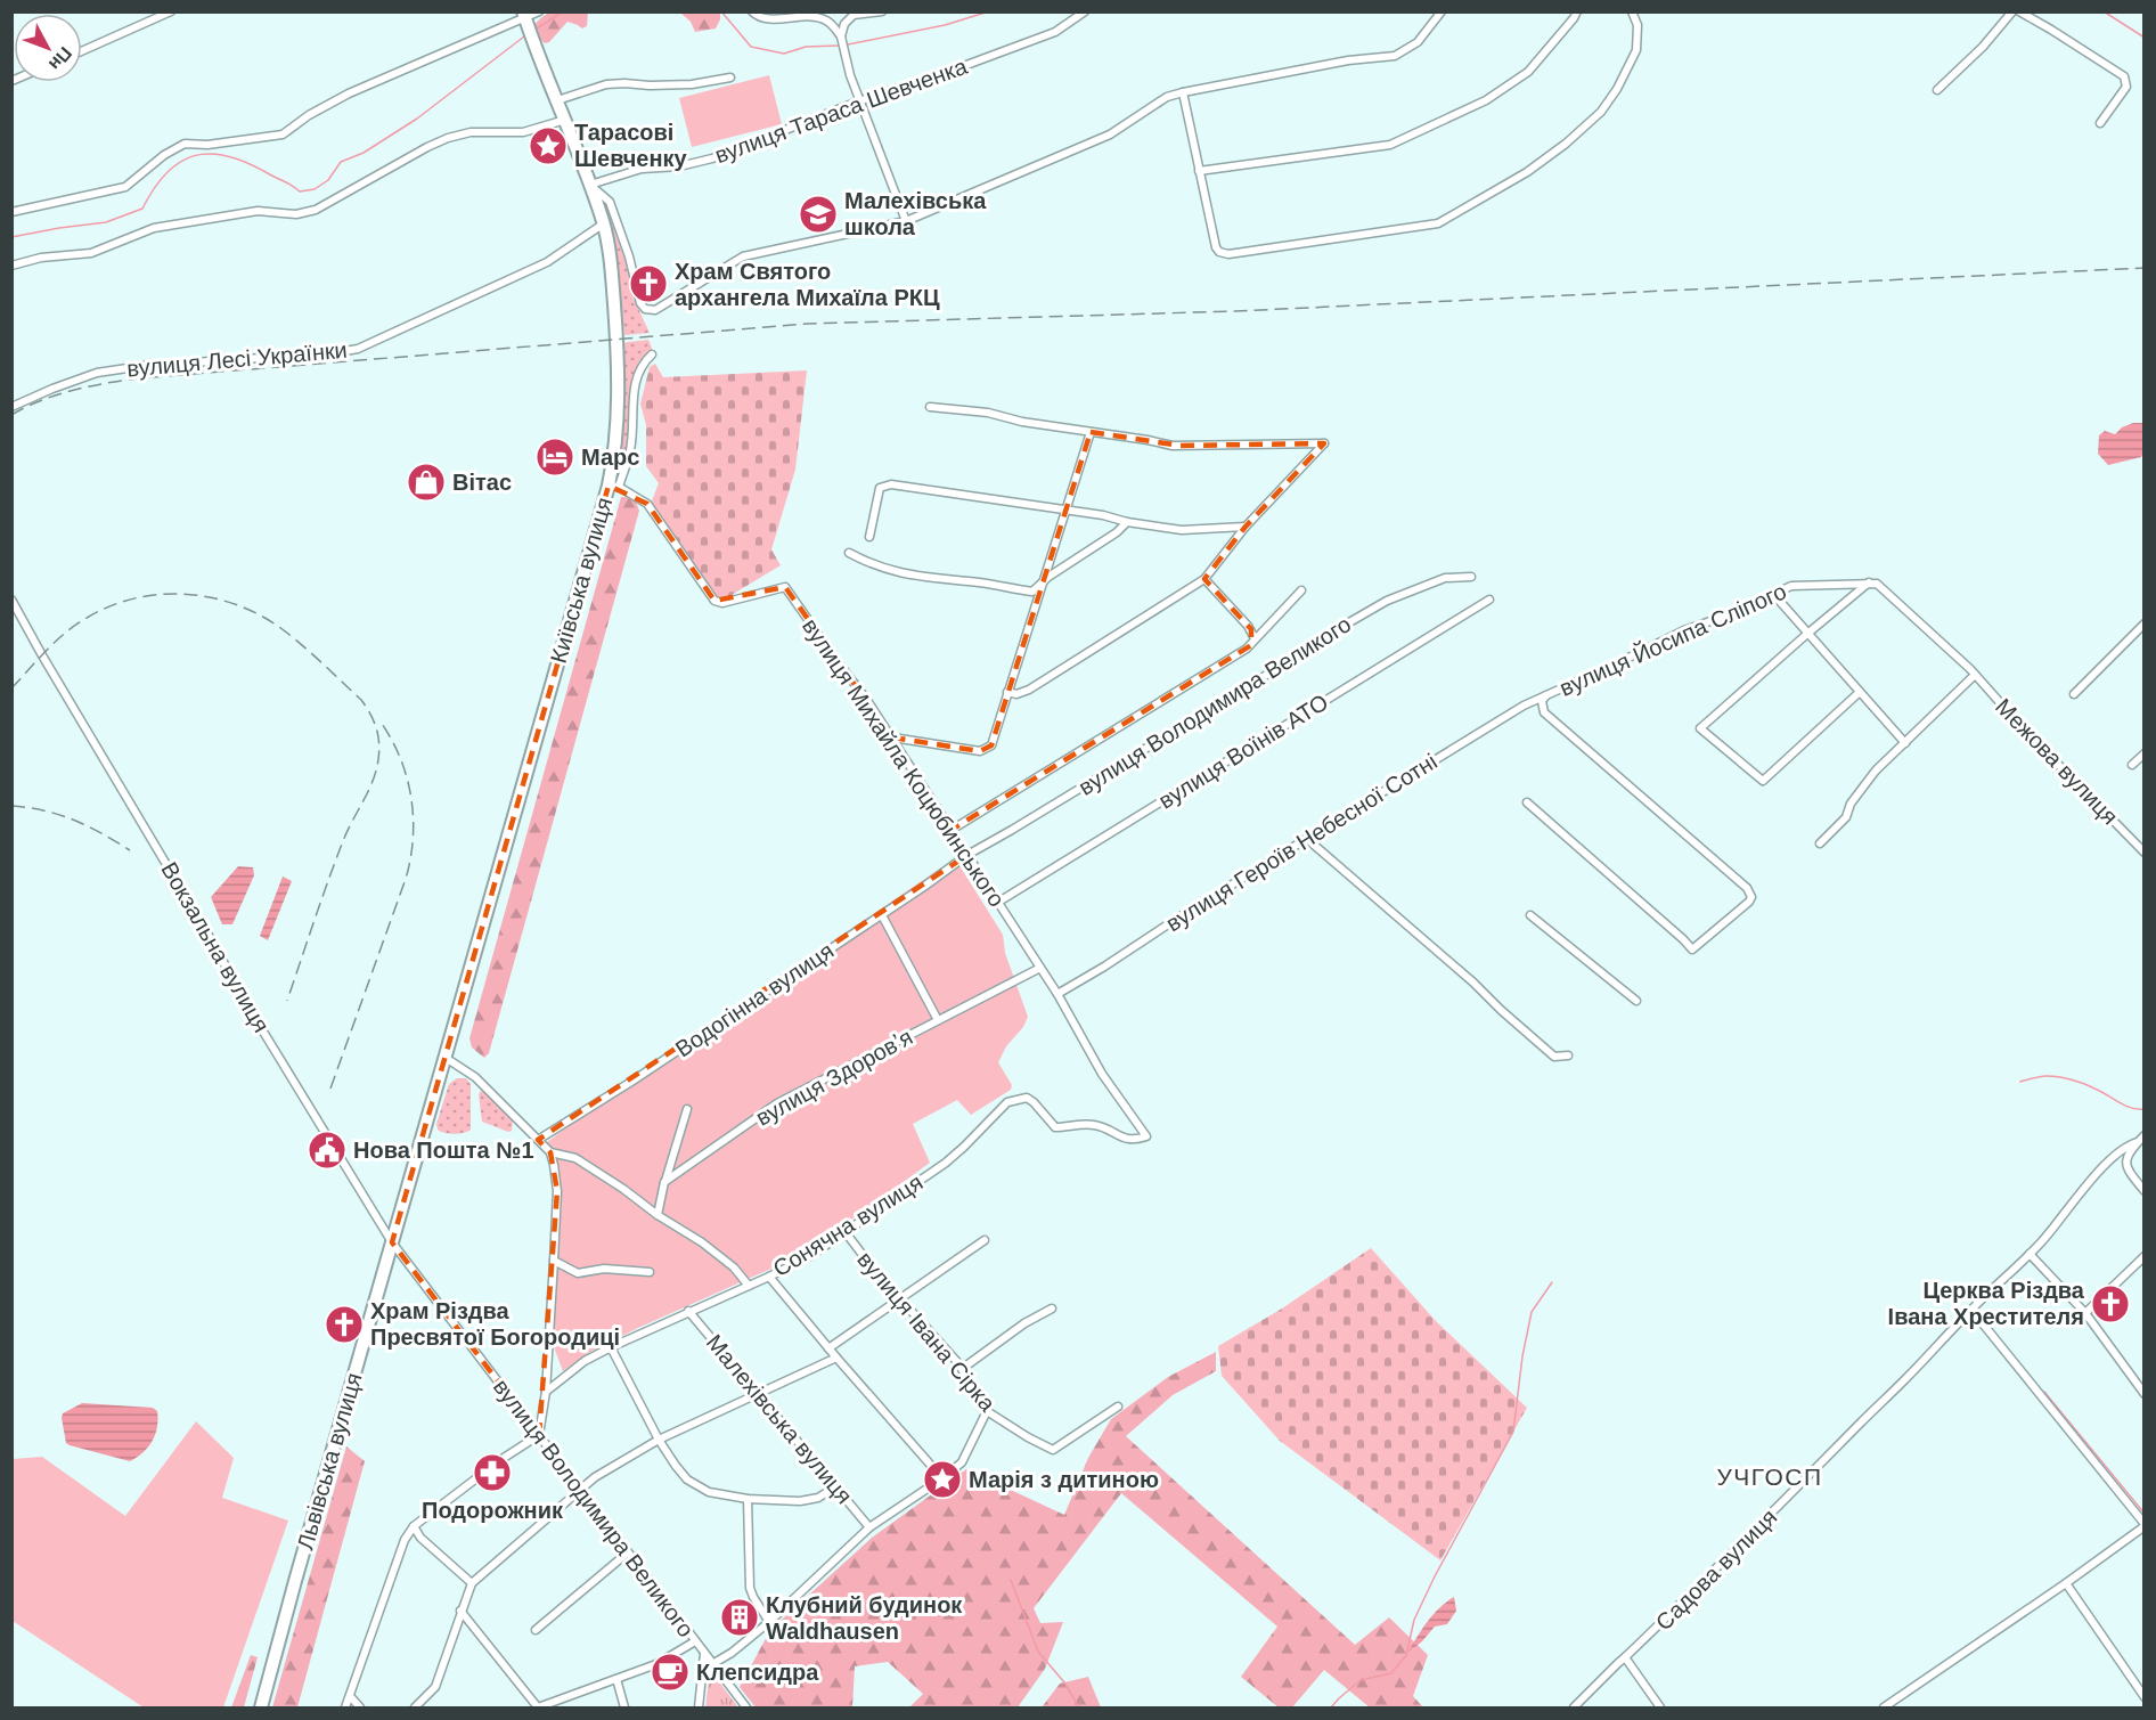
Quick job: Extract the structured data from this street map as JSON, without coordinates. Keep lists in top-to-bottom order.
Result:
{
  "streets": {
    "highway": ["Київська вулиця", "Львівська вулиця"],
    "street": [
      "вулиця Тараса Шевченка",
      "вулиця Лесі Українки",
      "вулиця Йосипа Сліпого",
      "вулиця Володимира Великого",
      "вулиця Воїнів АТО",
      "Межова вулиця",
      "вулиця Михайла Коцюбинського",
      "вулиця Героїв Небесної Сотні",
      "Вокзальна вулиця",
      "Водогінна вулиця",
      "вулиця Здоровʼя",
      "Сонячна вулиця",
      "вулиця Івана Сірка",
      "Малехівська вулиця",
      "Садова вулиця"
    ]
  },
  "crossings": [
    ["вулиця Тараса Шевченка", "Київська вулиця"],
    ["вулиця Лесі Українки", "Київська вулиця"],
    ["Київська вулиця", "вулиця Михайла Коцюбинського"],
    ["Київська вулиця", "Львівська вулиця"],
    ["вулиця Йосипа Сліпого", "вулиця Героїв Небесної Сотні"],
    ["вулиця Володимира Великого", "вулиця Михайла Коцюбинського"],
    ["вулиця Володимира Великого", "Вокзальна вулиця"],
    ["вулиця Володимира Великого", "Водогінна вулиця"],
    ["вулиця Володимира Великого", "Львівська вулиця"],
    ["вулиця Воїнів АТО", "вулиця Михайла Коцюбинського"],
    ["вулиця Михайла Коцюбинського", "вулиця Героїв Небесної Сотні"],
    ["вулиця Михайла Коцюбинського", "Водогінна вулиця"],
    ["вулиця Михайла Коцюбинського", "вулиця Здоровʼя"],
    ["вулиця Михайла Коцюбинського", "Сонячна вулиця"],
    ["Вокзальна вулиця", "Львівська вулиця"],
    ["Сонячна вулиця", "вулиця Івана Сірка"],
    ["Сонячна вулиця", "Малехівська вулиця"]
  ],
  "districts": ["УЧГОСП"],
  "places": {
    "place": ["Тарасові Шевченку", "Марія з дитиною"],
    "school or university": ["Малехівська школа"],
    "church": ["Храм Святого архангела Михаїла РКЦ", "Церква Різдва Івана Хрестителя", "Храм Різдва Пресвятої Богородиці"],
    "hotel": ["Марс"],
    "shop": ["Вітас"],
    "public building": ["Нова Пошта №1"],
    "pharmacy": ["Подорожник"],
    "building": ["Клубний будинок Waldhausen"],
    "cafe": ["Клепсидра"]
  },
  "north": "bottom right"
}
